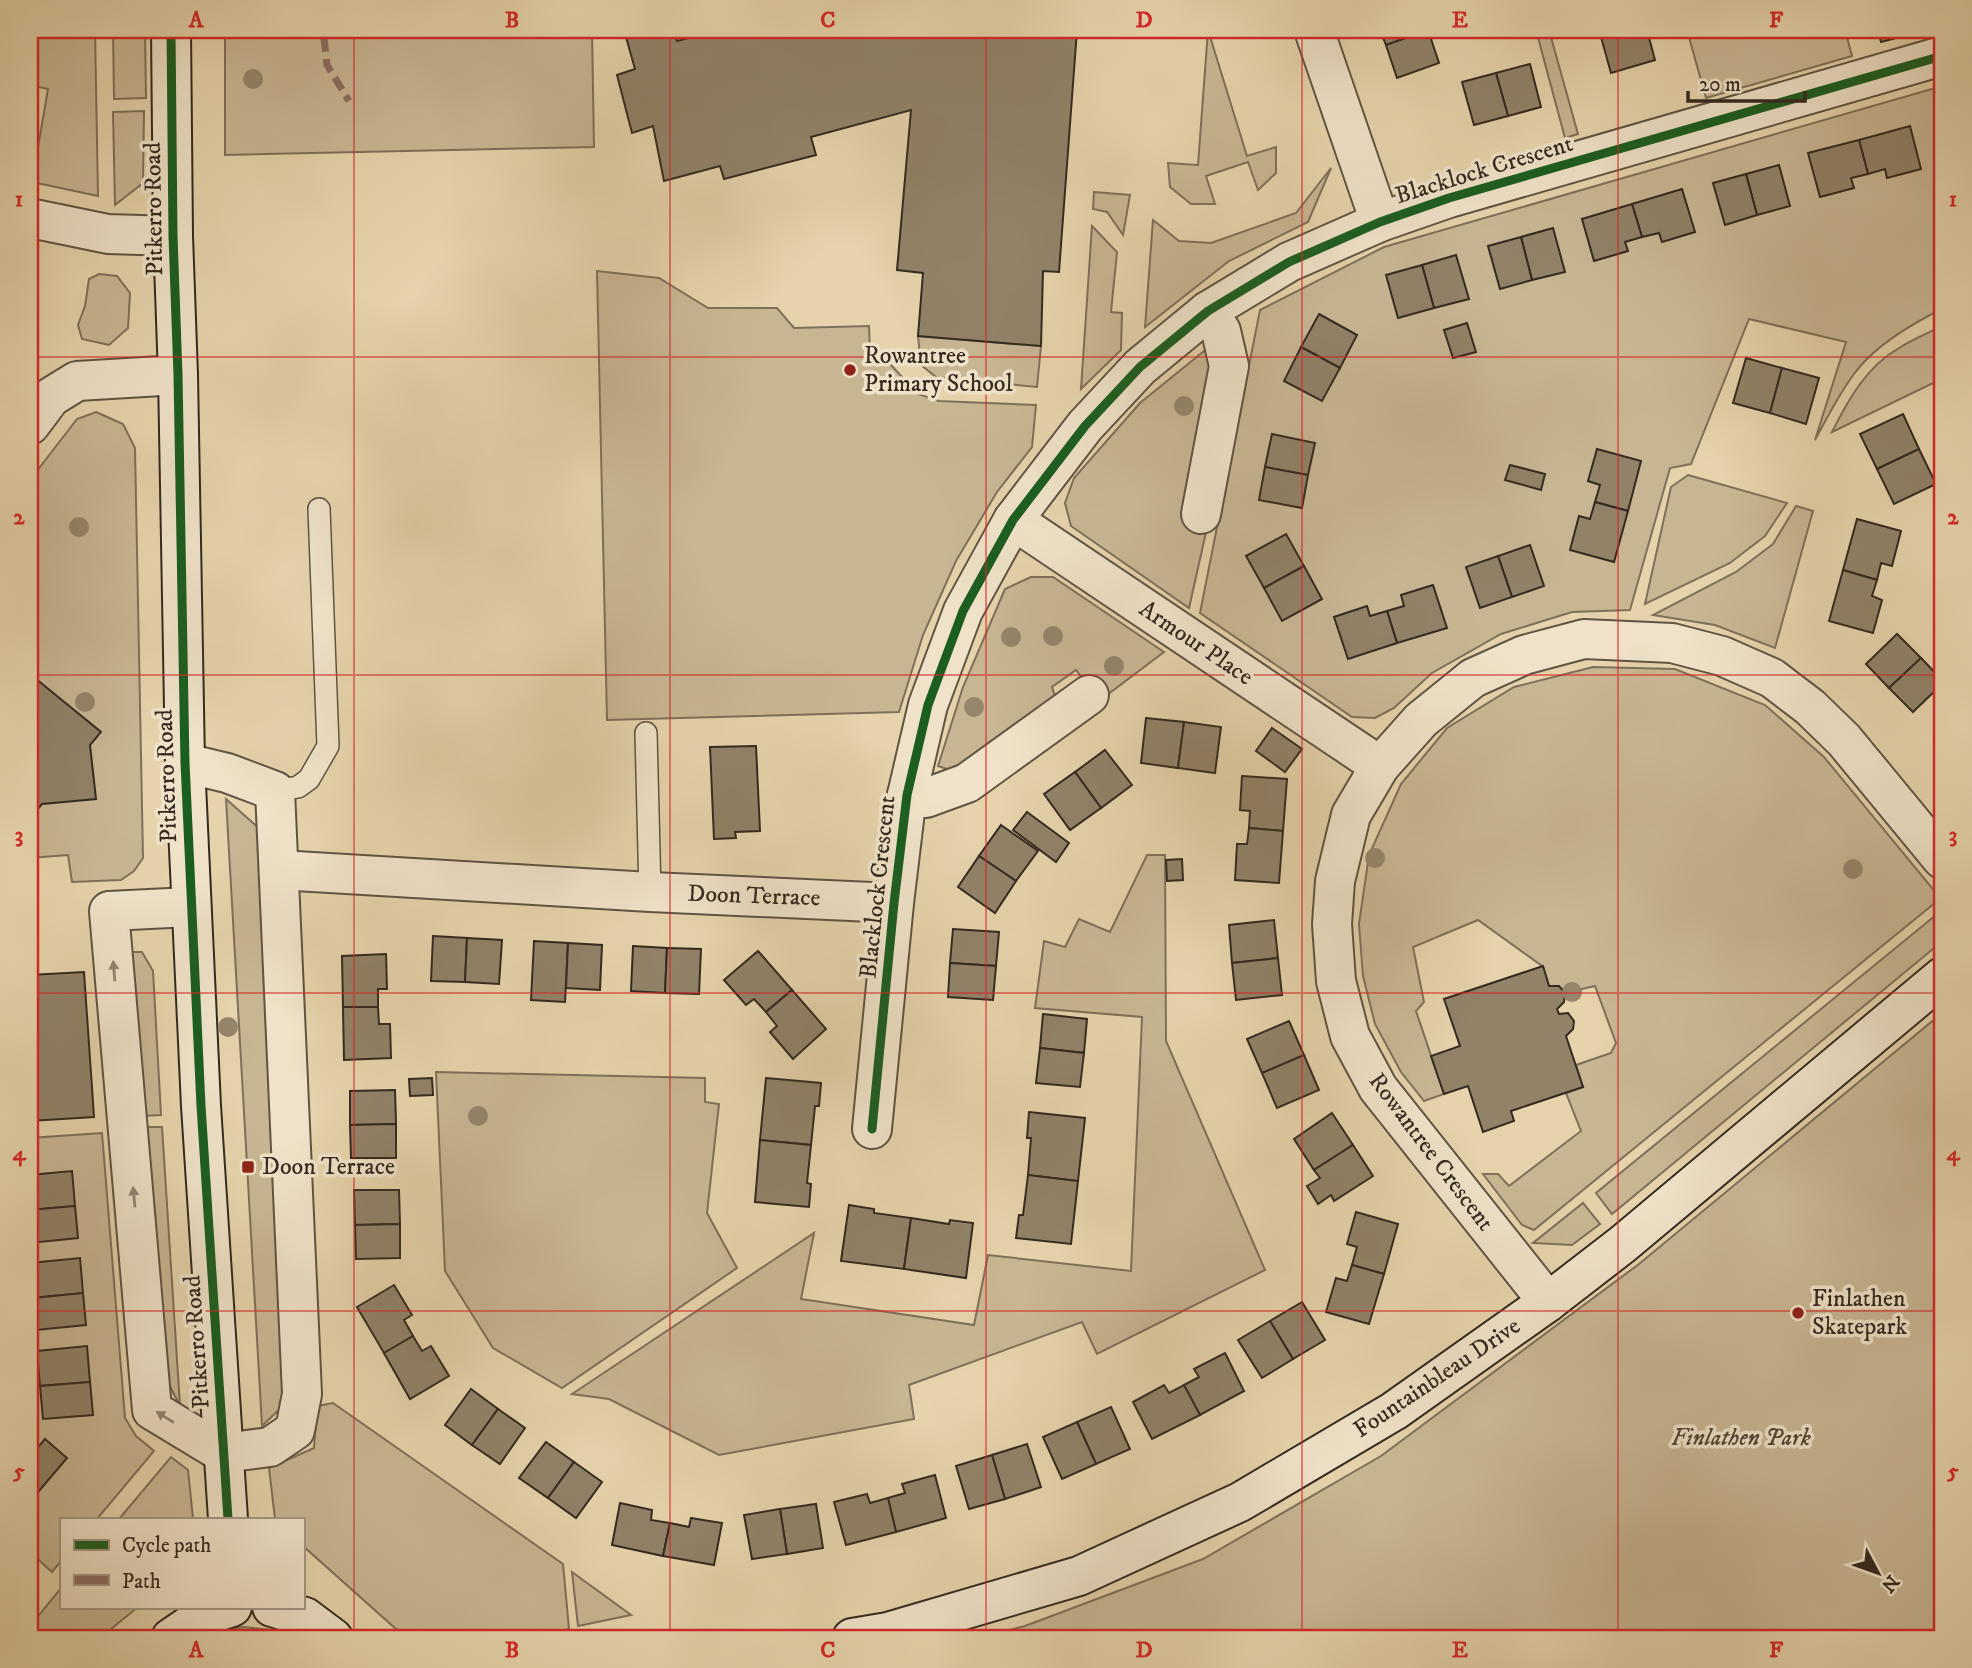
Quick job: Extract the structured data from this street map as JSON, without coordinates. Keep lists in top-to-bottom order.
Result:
{
  "streets": {
    "street": [
      "Blacklock Crescent",
      "Pitkerro Road",
      "Armour Place",
      "Doon Terrace",
      "Rowantree Crescent",
      "Fountainbleau Drive"
    ]
  },
  "crossings": [
    ["Blacklock Crescent", "Armour Place"],
    ["Blacklock Crescent", "Doon Terrace"],
    ["Armour Place", "Rowantree Crescent"],
    ["Rowantree Crescent", "Fountainbleau Drive"]
  ],
  "parks": ["Finlathen Park"],
  "places": {
    "other": ["Rowantree Primary School", "Finlathen Skatepark"],
    "transit": ["Doon Terrace"]
  },
  "legend": ["Cycle path", "Path"],
  "scale_bar": "20 m",
  "north": "bottom right",
  "grid": {
    "columns": [
      "A",
      "B",
      "C",
      "D",
      "E",
      "F"
    ],
    "rows": [
      "1",
      "2",
      "3",
      "4",
      "5"
    ]
  }
}
